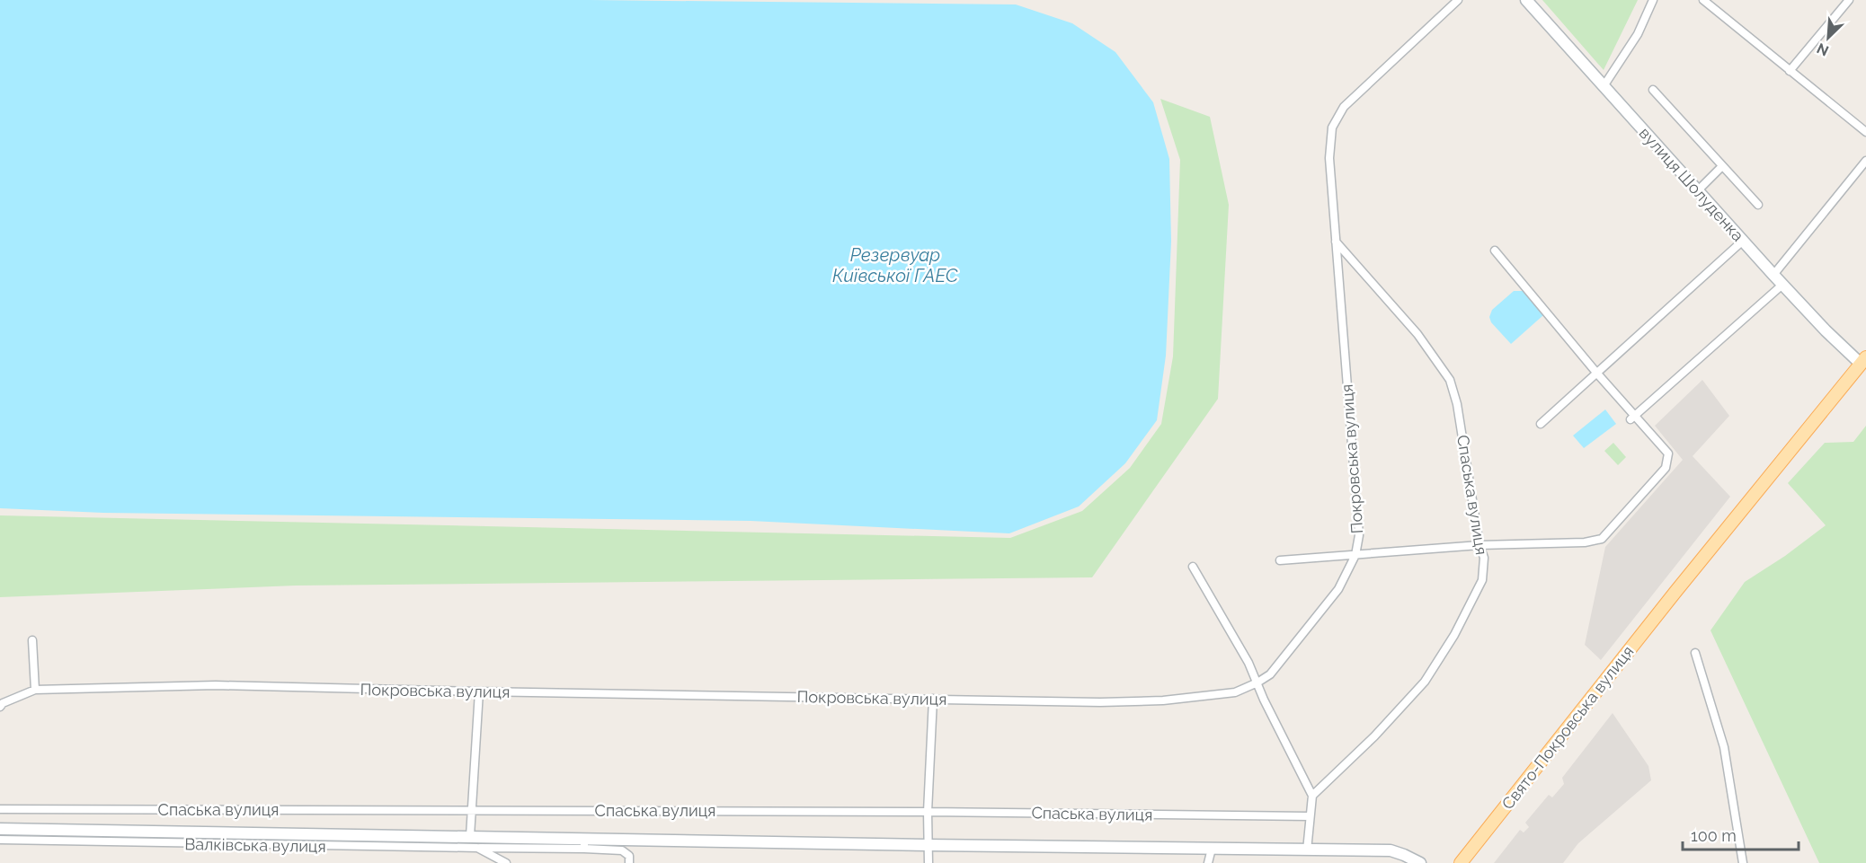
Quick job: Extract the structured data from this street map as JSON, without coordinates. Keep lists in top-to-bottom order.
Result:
{
  "streets": {
    "main road": ["Свято-Покровська вулиця"],
    "street": [
      "вулиця Шолуденка",
      "Покровська вулиця",
      "Спаська вулиця",
      "Валківська вулиця"
    ]
  },
  "crossings": [
    ["вулиця Шолуденка", "Свято-Покровська вулиця"],
    ["Покровська вулиця", "Спаська вулиця"],
    ["Спаська вулиця", "Валківська вулиця"]
  ],
  "water": ["Резервуар Київської ГАЕС"],
  "scale_bar": "100 m",
  "north": "bottom left"
}
